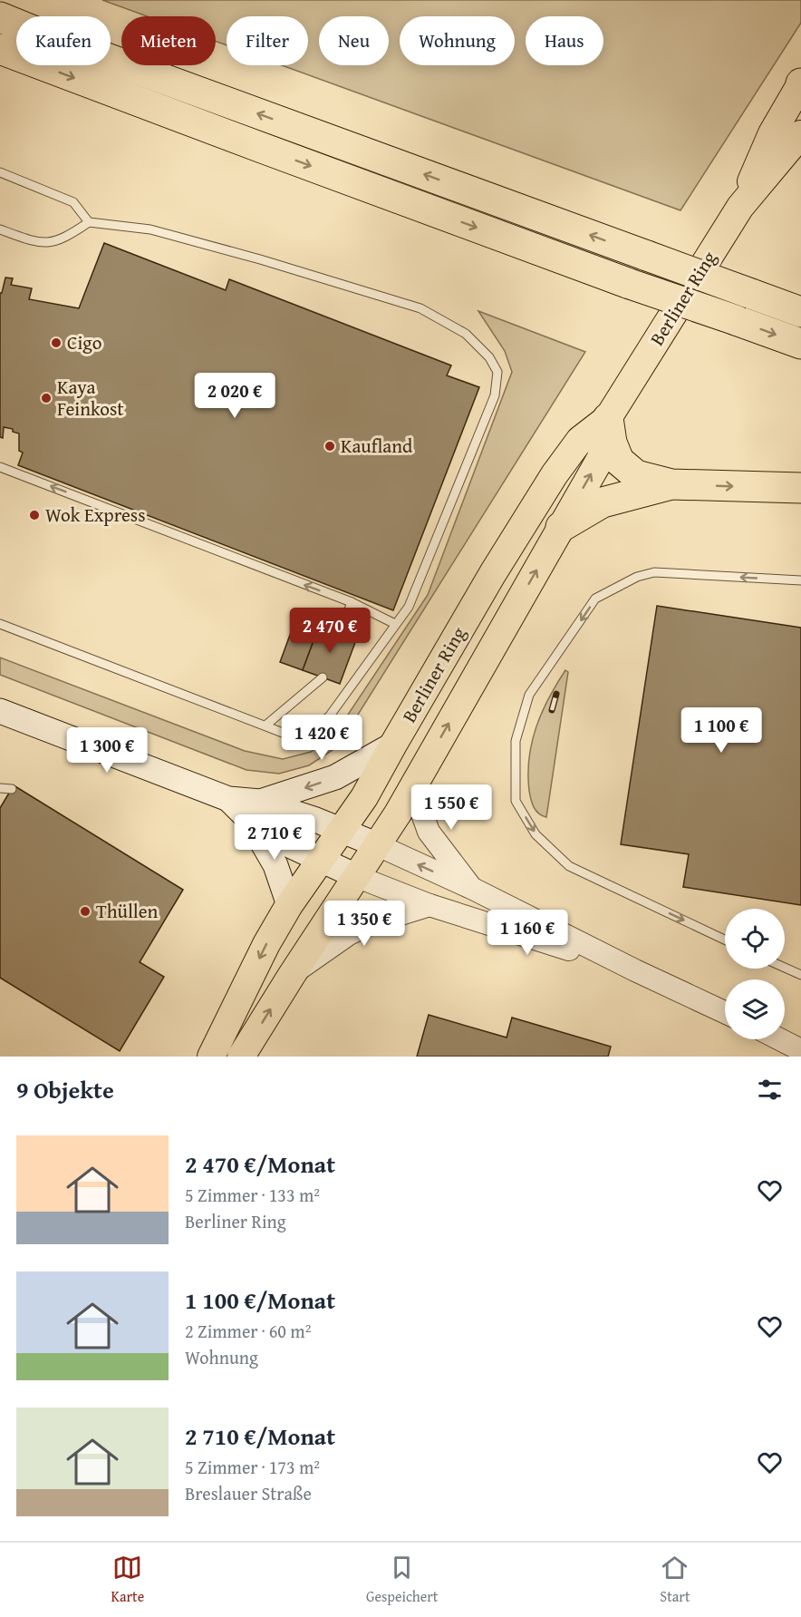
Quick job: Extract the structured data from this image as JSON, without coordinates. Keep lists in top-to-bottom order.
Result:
{
  "streets": {
    "main road": ["Berliner Ring"]
  },
  "places": [
    "Cigo",
    "Kaya Feinkost",
    "Kaufland",
    "Wok Express",
    "Thüllen"
  ],
  "page": {
    "chip": [
      "Kaufen",
      "Mieten",
      "Filter",
      "Neu",
      "Wohnung",
      "Haus"
    ],
    "price": [
      "2 020 €",
      "2 470 €",
      "1 100 €",
      "1 420 €",
      "1 300 €",
      "1 550 €",
      "2 710 €",
      "1 350 €",
      "1 160 €"
    ],
    "heading": "9 Objekte",
    "list": [
      {
        "name": "2 470 €/Monat",
        "note": "5 Zimmer · 133 m² · Berliner Ring"
      },
      {
        "name": "1 100 €/Monat",
        "note": "2 Zimmer · 60 m² · Wohnung"
      },
      {
        "name": "2 710 €/Monat",
        "note": "5 Zimmer · 173 m² · Breslauer Straße"
      }
    ],
    "tabs": ["Karte", "Gespeichert", "Start"]
  }
}
